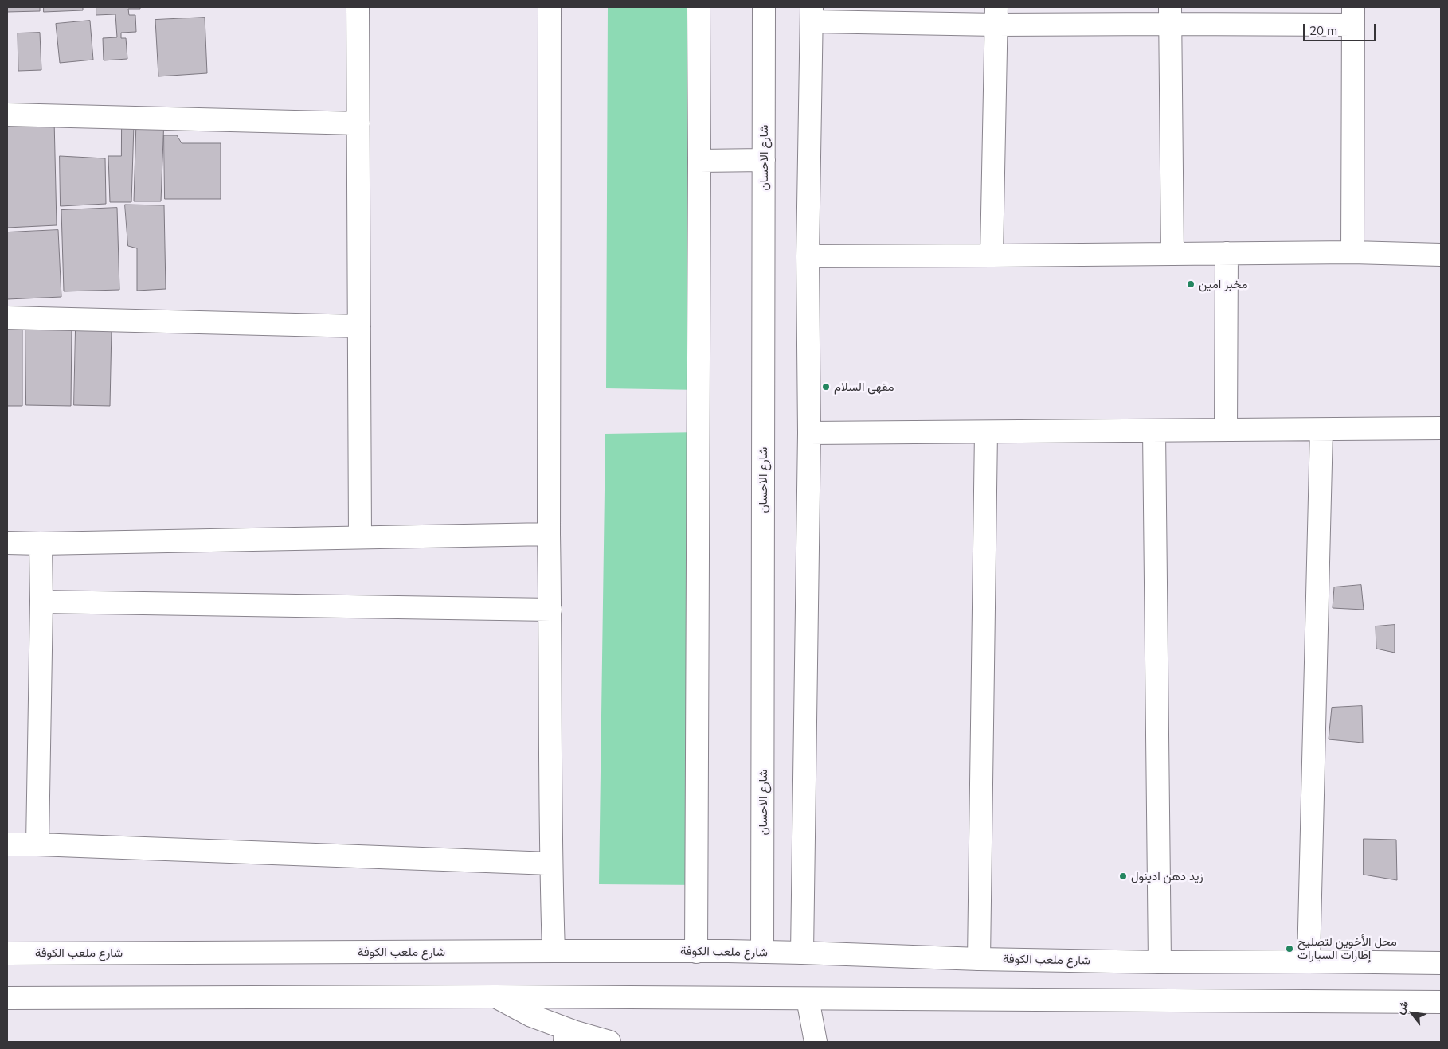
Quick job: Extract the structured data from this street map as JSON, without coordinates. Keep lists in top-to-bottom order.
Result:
{
  "streets": {
    "street": ["شارع الاحسان", "شارع ملعب الكوفة"]
  },
  "crossings": [
    ["شارع الاحسان", "شارع ملعب الكوفة"]
  ],
  "places": [
    "مخبز امين",
    "مقهى السلام",
    "زيد دهن ادينول",
    "محل الأخوين لتصليح إطارات السيارات"
  ],
  "scale_bar": "20 m",
  "north": "top left"
}
